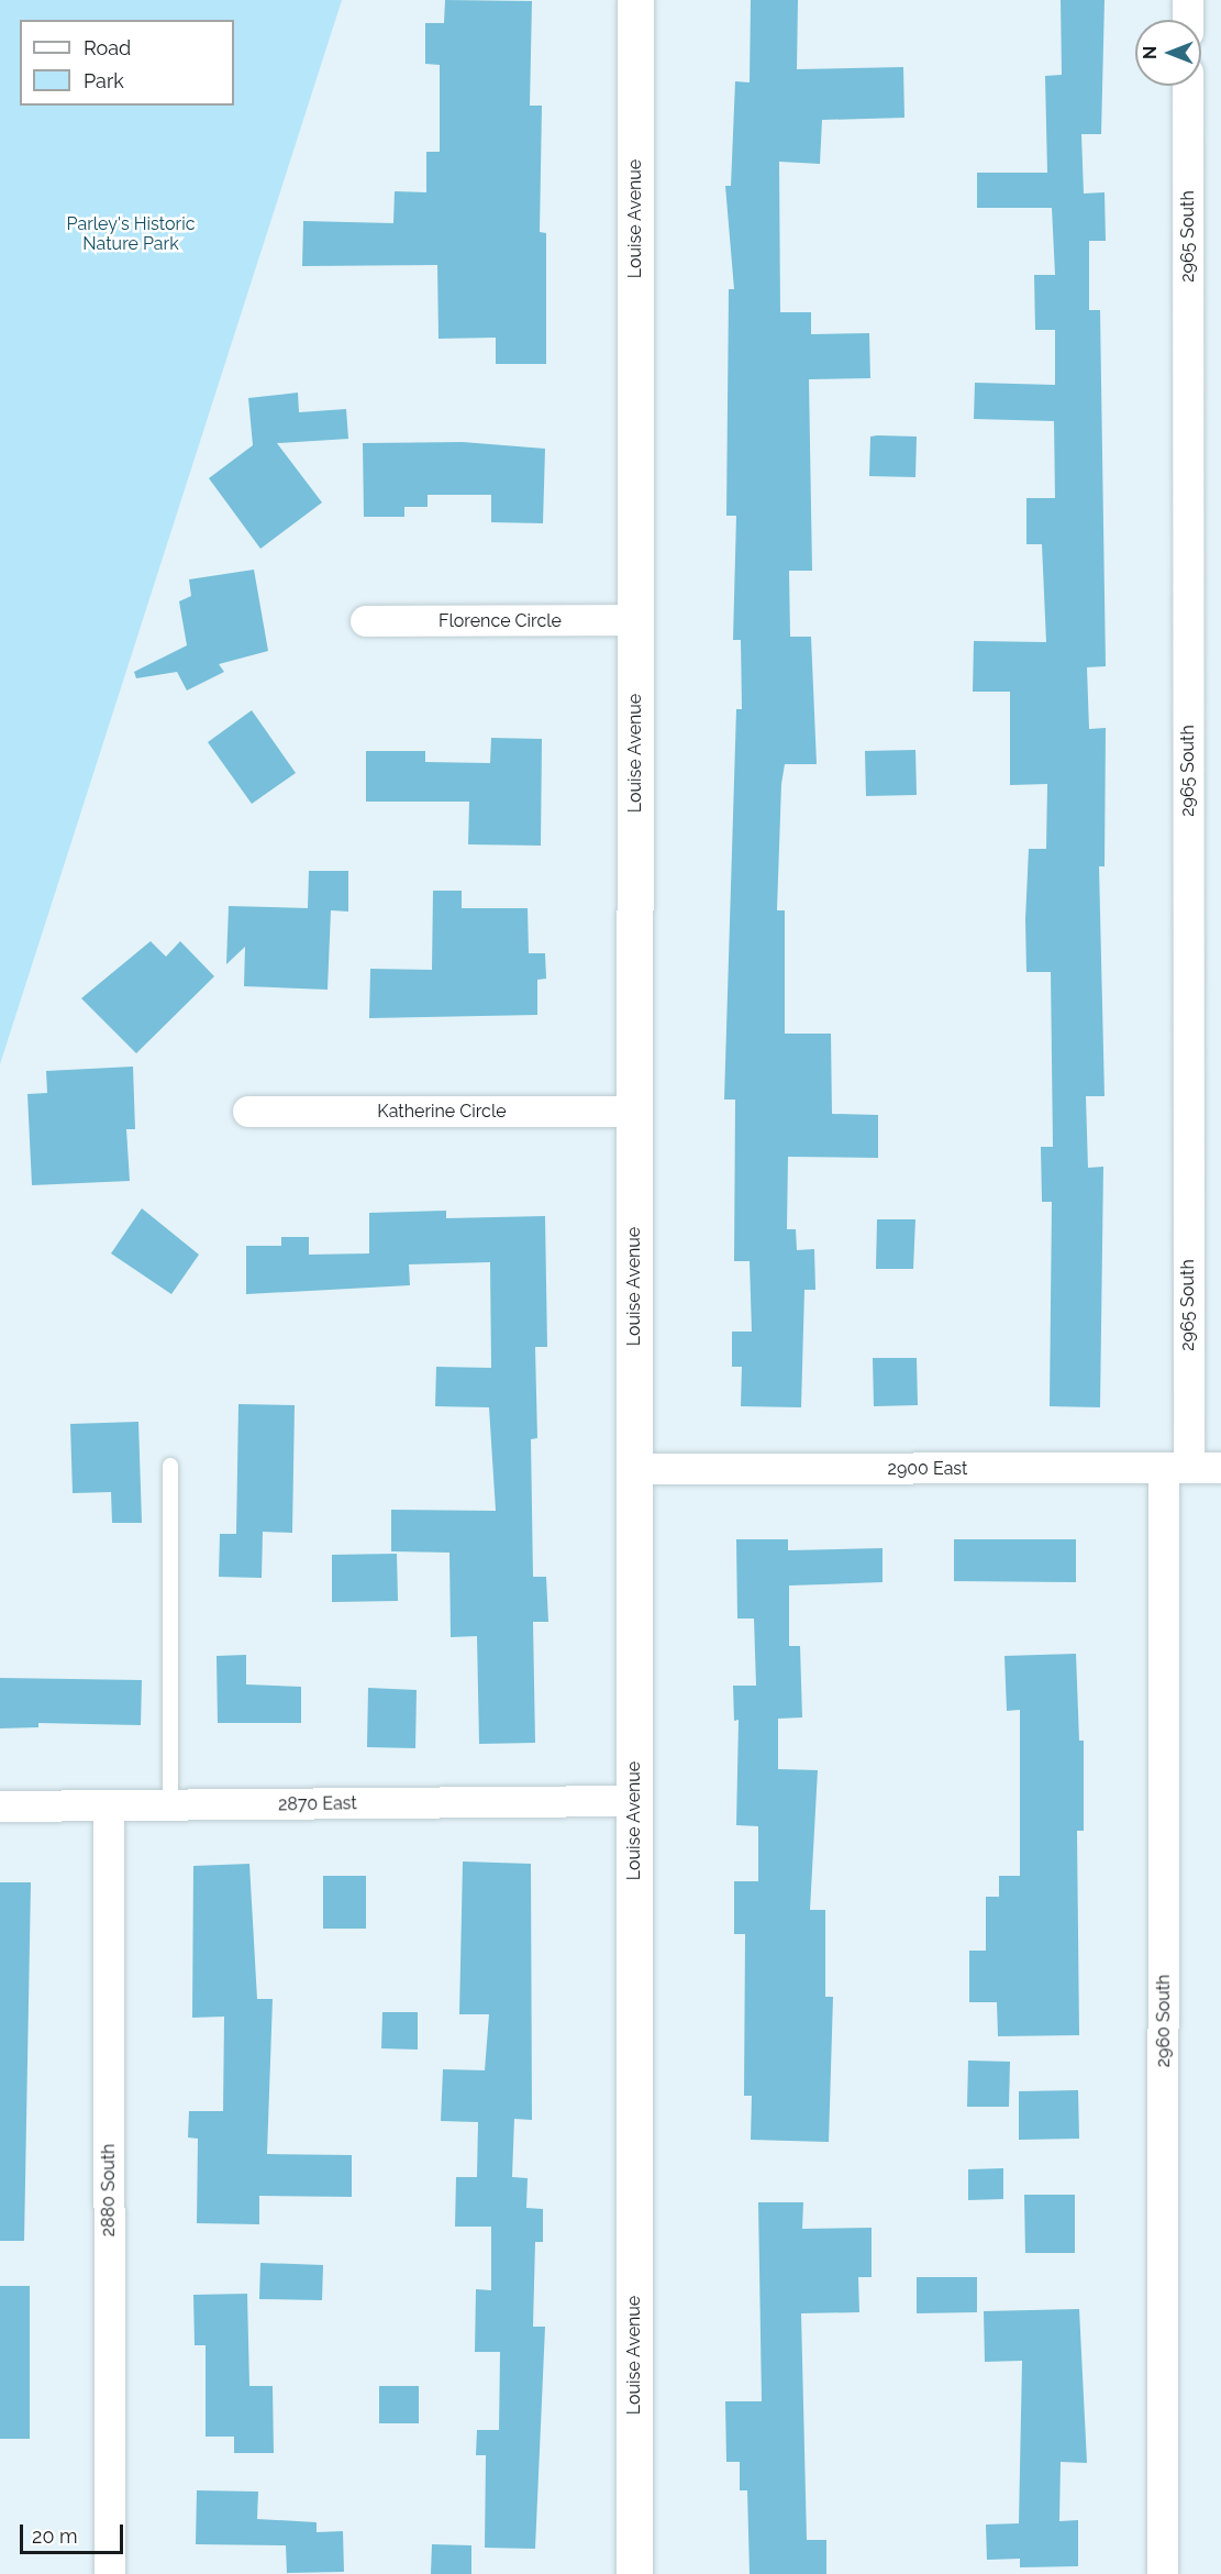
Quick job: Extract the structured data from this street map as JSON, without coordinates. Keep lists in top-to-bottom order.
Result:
{
  "streets": {
    "street": [
      "Louise Avenue",
      "2965 South",
      "Florence Circle",
      "Katherine Circle",
      "2900 East",
      "2870 East",
      "2960 South",
      "2880 South"
    ]
  },
  "crossings": [
    ["Louise Avenue", "Florence Circle"],
    ["Louise Avenue", "Katherine Circle"],
    ["Louise Avenue", "2900 East"],
    ["Louise Avenue", "2870 East"],
    ["2965 South", "2900 East"],
    ["2965 South", "2960 South"],
    ["2900 East", "2960 South"],
    ["2870 East", "2880 South"]
  ],
  "parks": ["Parley's Historic Nature Park"],
  "legend": ["Road", "Park"],
  "scale_bar": "20 m",
  "north": "left"
}
